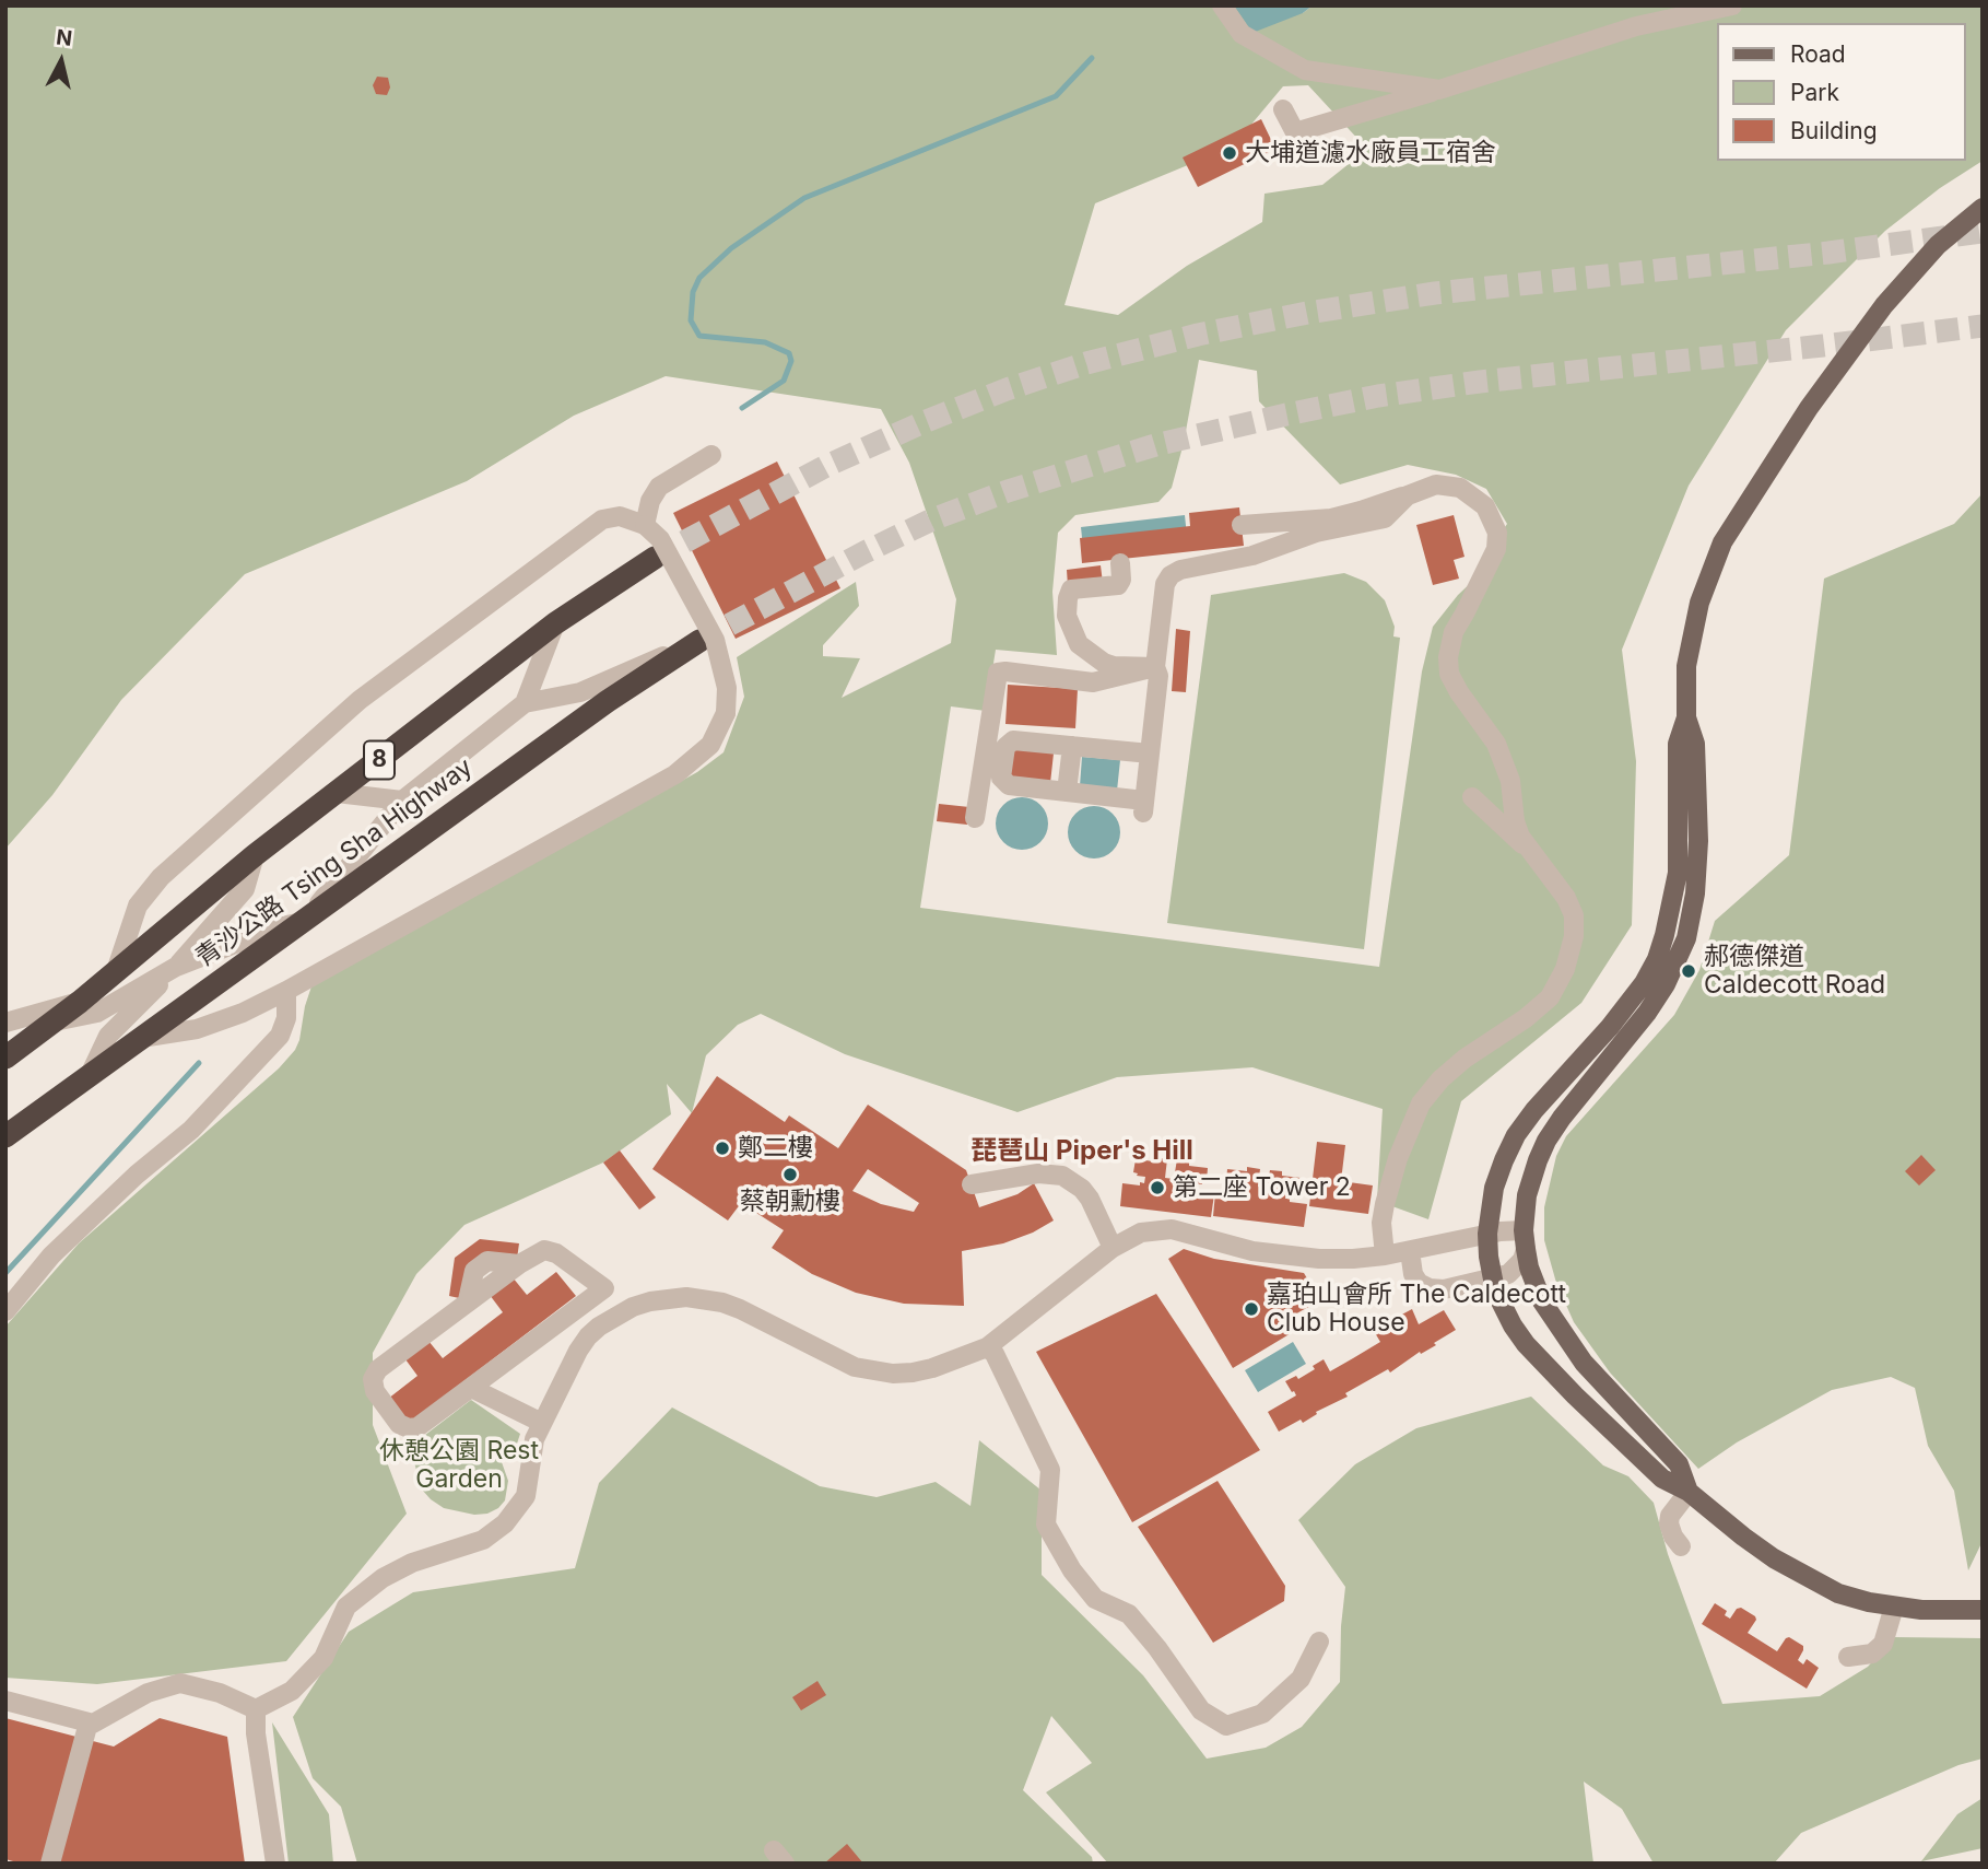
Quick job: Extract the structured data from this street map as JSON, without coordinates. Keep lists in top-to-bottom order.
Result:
{
  "streets": {
    "highway": ["8", "青沙公路 Tsing Sha Highway"]
  },
  "districts": ["琵琶山 Piper's Hill"],
  "parks": ["休憩公園 Rest Garden"],
  "places": [
    "大埔道濾水廠員工宿舍",
    "郝德傑道 Caldecott Road",
    "鄭二樓",
    "蔡朝勳樓",
    "第二座 Tower 2",
    "嘉珀山會所 The Caldecott Club House"
  ],
  "legend": ["Road", "Park", "Building"],
  "north": "top"
}
